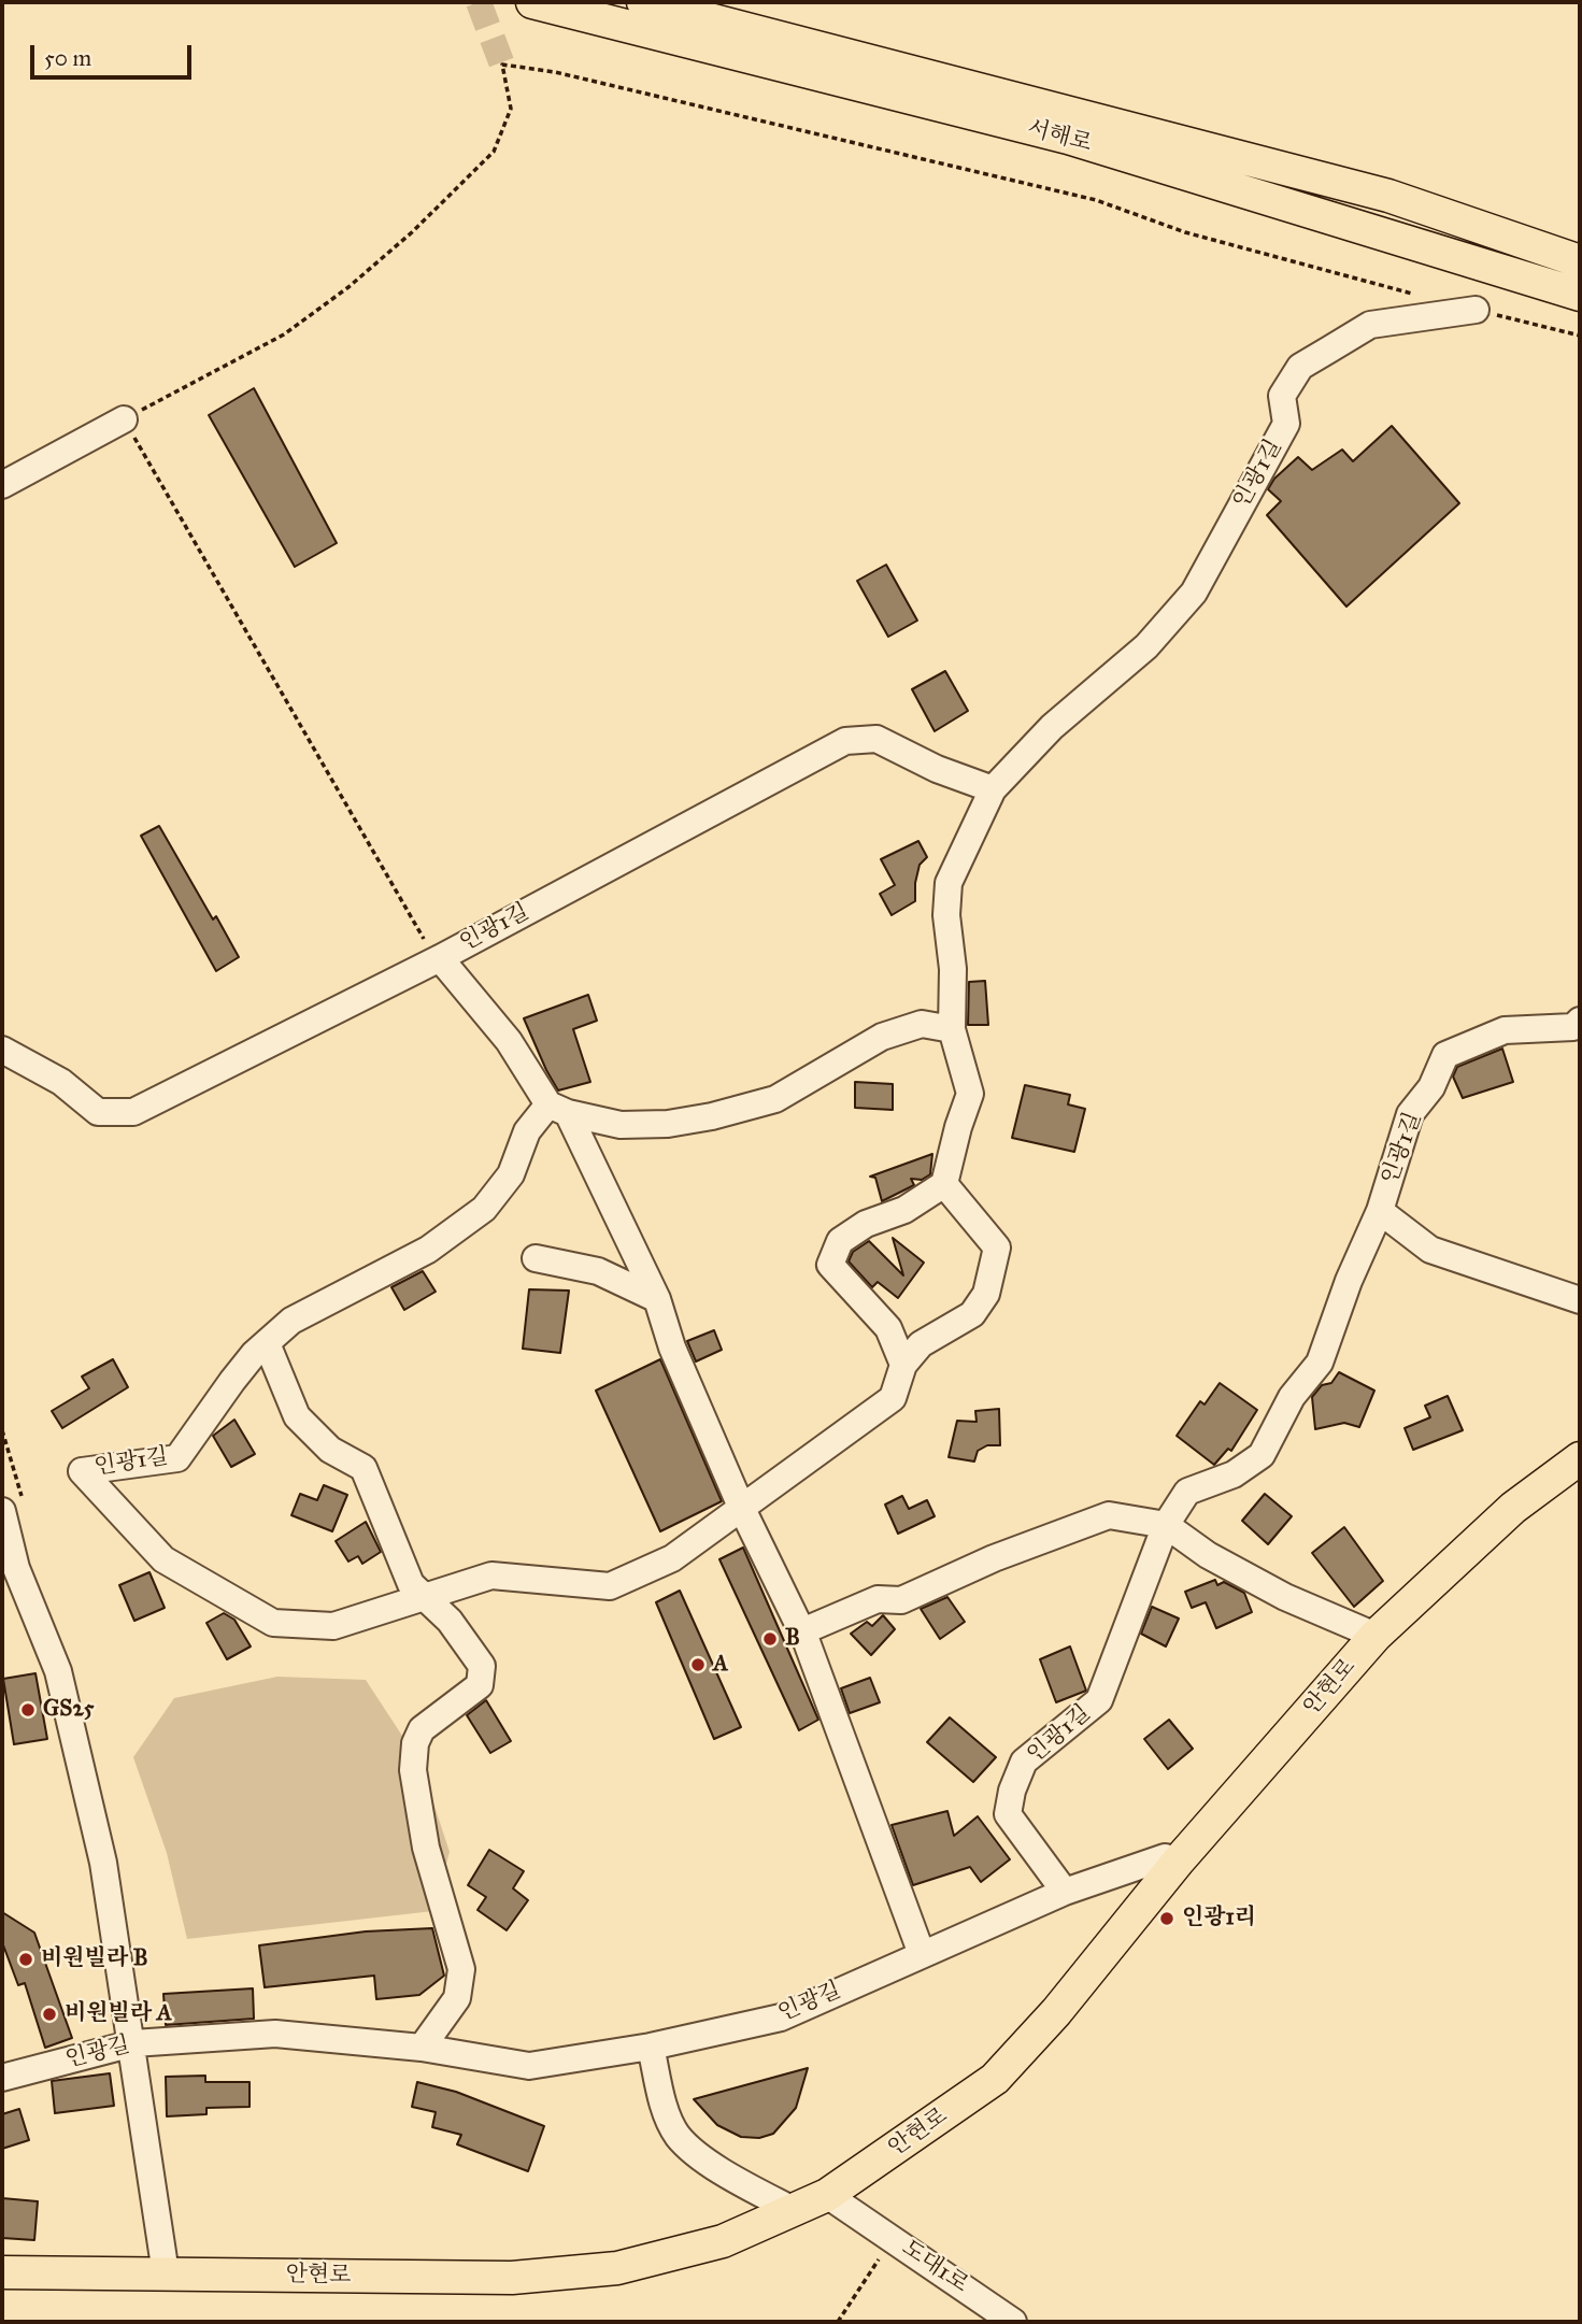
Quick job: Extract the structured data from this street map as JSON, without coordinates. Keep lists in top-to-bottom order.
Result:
{
  "streets": {
    "main road": ["서해로", "안현로"],
    "street": ["인광1길", "인광길", "도대1로"]
  },
  "crossings": [
    ["인광1길", "인광길"],
    ["안현로", "인광길"],
    ["안현로", "도대1로"]
  ],
  "places": [
    "B",
    "A",
    "GS25",
    "인광1리",
    "비원빌라 B",
    "비원빌라 A"
  ],
  "scale_bar": "50 m"
}
